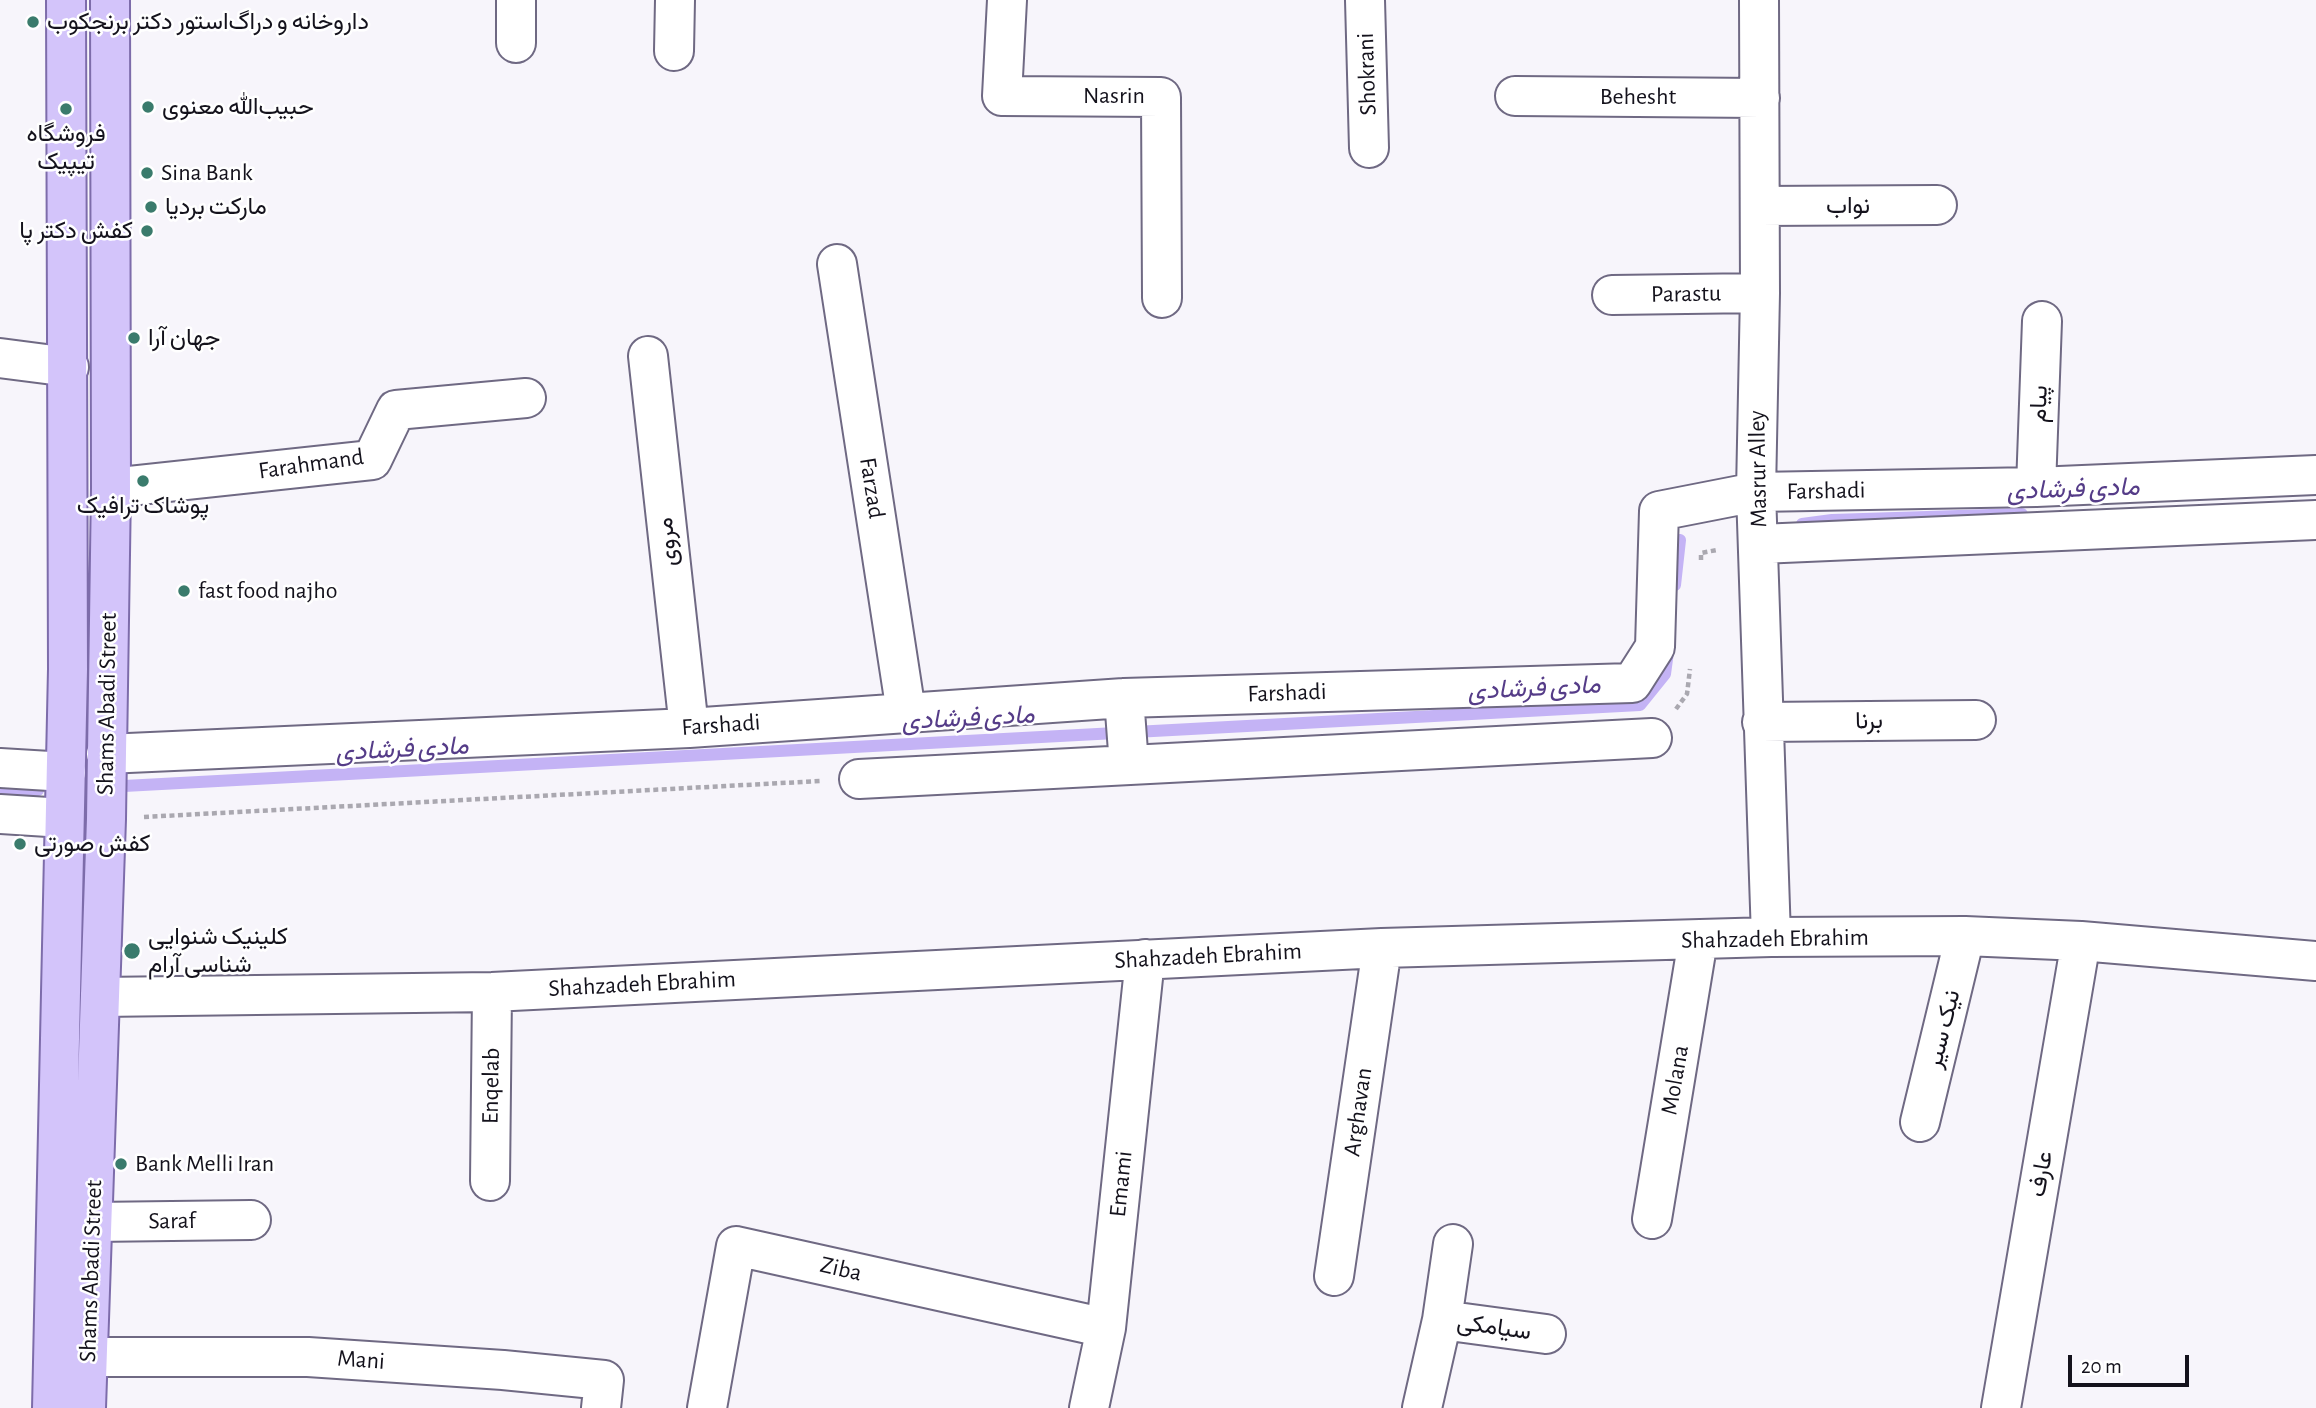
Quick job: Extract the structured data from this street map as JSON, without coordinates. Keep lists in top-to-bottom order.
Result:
{
  "streets": {
    "main road": ["Shams Abadi Street"],
    "street": [
      "Shokrani",
      "Nasrin",
      "Behesht",
      "نواب",
      "Parastu",
      "پیام",
      "Farahmand",
      "Masrur Alley",
      "Farzad",
      "Farshadi",
      "مروی",
      "برنا",
      "Shahzadeh Ebrahim",
      "نیک سیر",
      "Molana",
      "Enqelab",
      "Arghavan",
      "عارف",
      "Emami",
      "Saraf",
      "Ziba",
      "سیامکی",
      "Mani"
    ]
  },
  "crossings": [
    ["Behesht", "Masrur Alley"],
    ["نواب", "Masrur Alley"],
    ["Parastu", "Masrur Alley"],
    ["پیام", "Farshadi"],
    ["Farahmand", "Shams Abadi Street"],
    ["Masrur Alley", "Farshadi"],
    ["Masrur Alley", "برنا"],
    ["Masrur Alley", "Shahzadeh Ebrahim"],
    ["Farzad", "Farshadi"],
    ["Farshadi", "مروی"],
    ["Farshadi", "Shams Abadi Street"],
    ["Shams Abadi Street", "Shahzadeh Ebrahim"],
    ["Shams Abadi Street", "Saraf"],
    ["Shams Abadi Street", "Mani"],
    ["Shahzadeh Ebrahim", "نیک سیر"],
    ["Shahzadeh Ebrahim", "Molana"],
    ["Shahzadeh Ebrahim", "Enqelab"],
    ["Shahzadeh Ebrahim", "Arghavan"],
    ["Shahzadeh Ebrahim", "عارف"],
    ["Shahzadeh Ebrahim", "Emami"],
    ["Emami", "Ziba"]
  ],
  "water": ["مادی فرشادی"],
  "places": [
    "داروخانه و دراگ‌استور دکتر برنجکوب",
    "حبیب‌الله معنوی",
    "فروشگاه تيپيک",
    "Sina Bank",
    "مارکت بردیا",
    "کفش دکتر پا",
    "جهان آرا",
    "پوشاک ترافیک",
    "fast food najho",
    "کفش صورتی",
    "کلینیک شنوایی شناسی آرام",
    "Bank Melli Iran"
  ],
  "scale_bar": "20 m"
}
